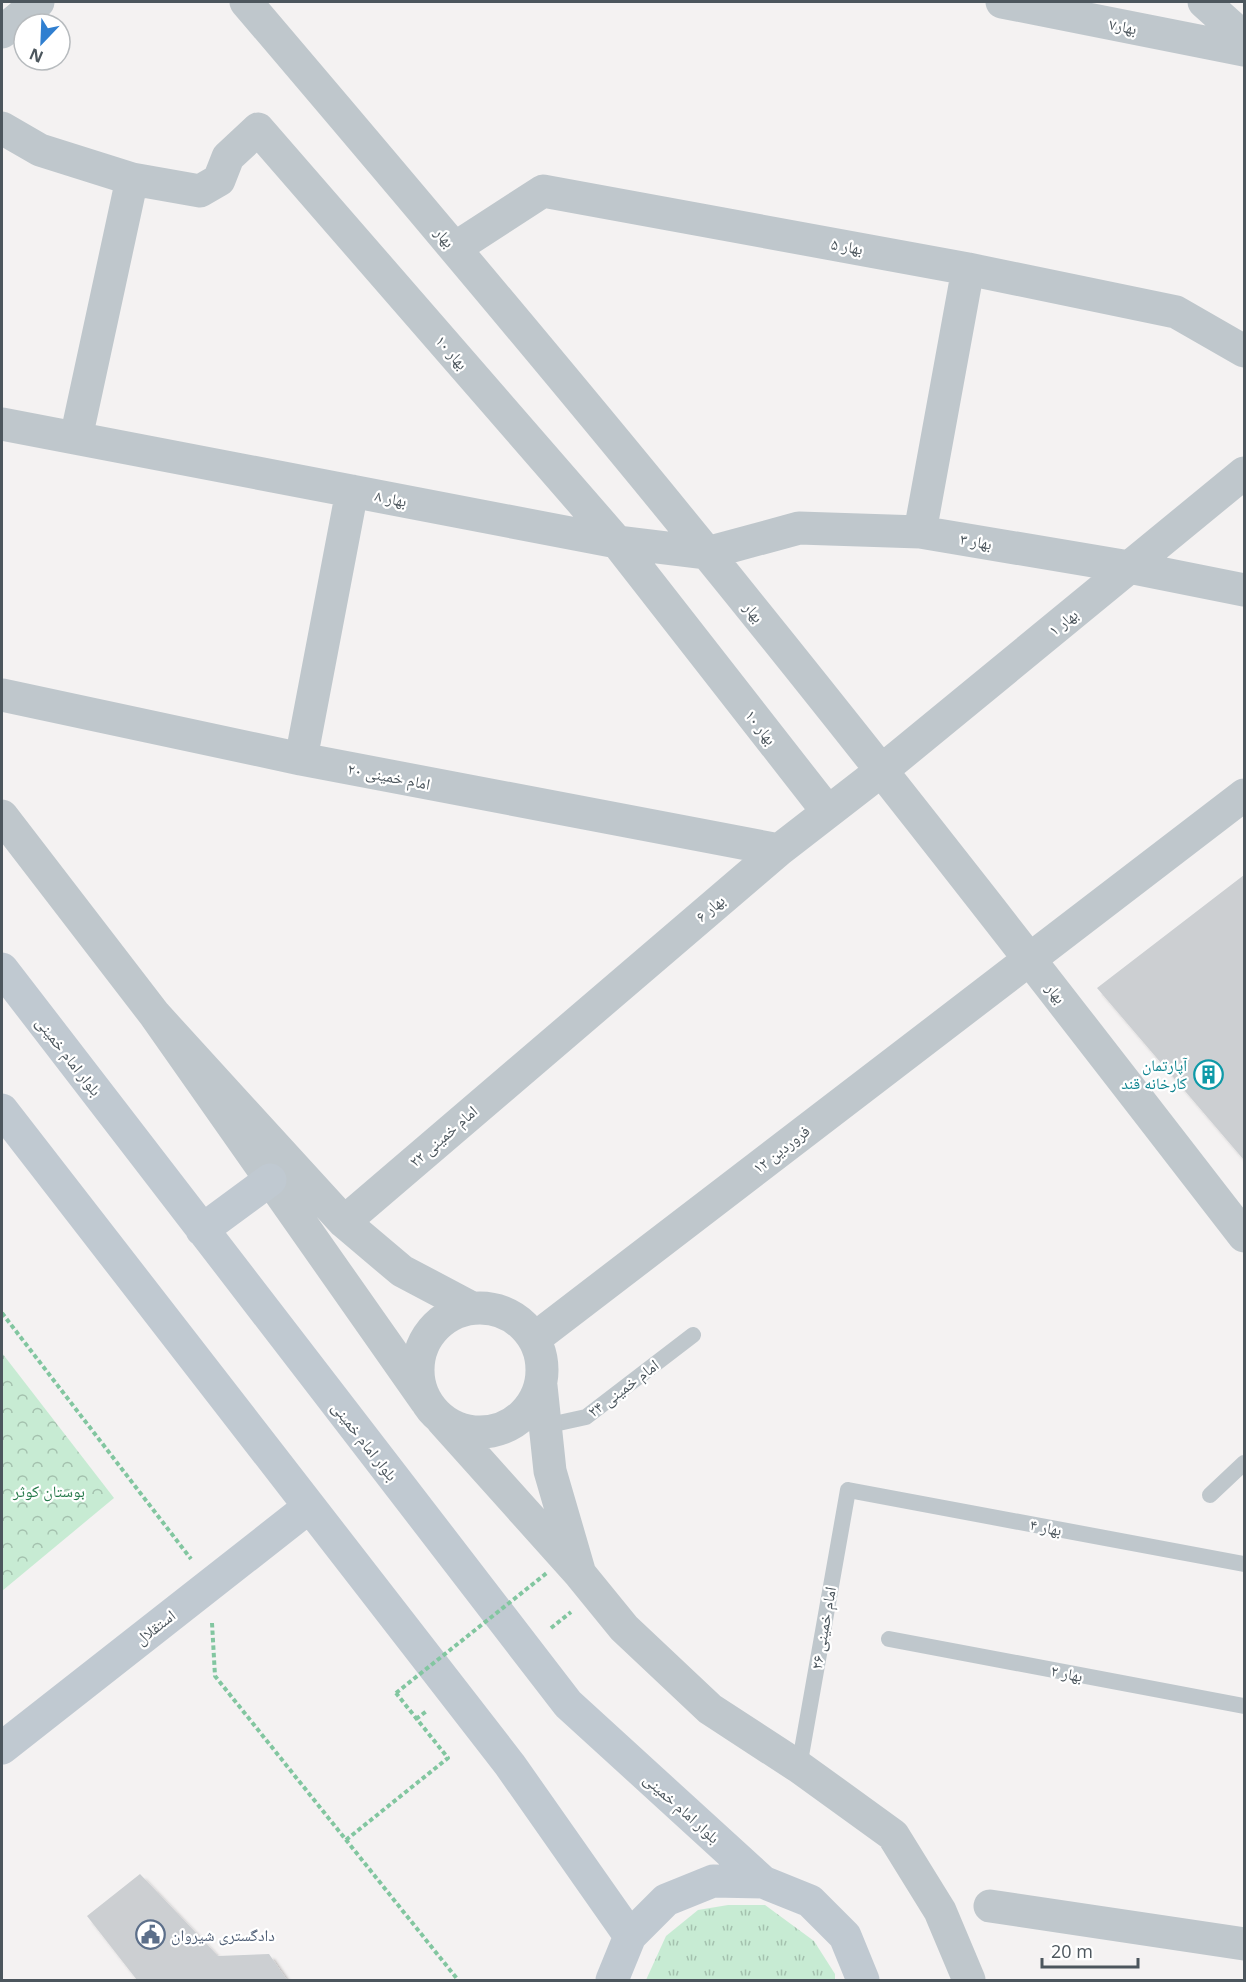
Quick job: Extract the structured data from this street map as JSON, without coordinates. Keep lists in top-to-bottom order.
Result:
{
  "streets": {
    "main road": ["بلوار امام خمینی", "استقلال"],
    "street": [
      "بهار۷",
      "بهار",
      "بهار ۵",
      "بهار ۱۰",
      "بهار ۸",
      "بهار ۳",
      "بهار ۱",
      "امام خمینی ۲۰",
      "بهار ۶",
      "امام خمینی ۲۲",
      "۱۲ فروردین"
    ],
    "lane": [
      "امام خمینی ۲۴",
      "بهار ۴",
      "امام خمینی ۲۶",
      "بهار ۲"
    ]
  },
  "crossings": [
    ["بهار", "بهار ۵"],
    ["بهار", "بهار ۸"],
    ["بهار", "بهار ۳"],
    ["بهار", "بهار ۱"],
    ["بهار", "بهار ۶"],
    ["بهار", "۱۲ فروردین"],
    ["بهار ۱۰", "بهار ۸"],
    ["بهار ۱۰", "بهار ۶"],
    ["بهار ۸", "بهار ۳"],
    ["بهار ۳", "بهار ۱"],
    ["بهار ۱", "بهار ۶"],
    ["امام خمینی ۲۰", "بهار ۶"],
    ["بهار ۶", "امام خمینی ۲۲"],
    ["بهار ۴", "امام خمینی ۲۶"]
  ],
  "parks": ["بوستان کوثر"],
  "places": {
    "building": ["آپارتمان کارخانه قند"],
    "public building": ["دادگستری شیروان"]
  },
  "scale_bar": "20 m",
  "north": "bottom left"
}
